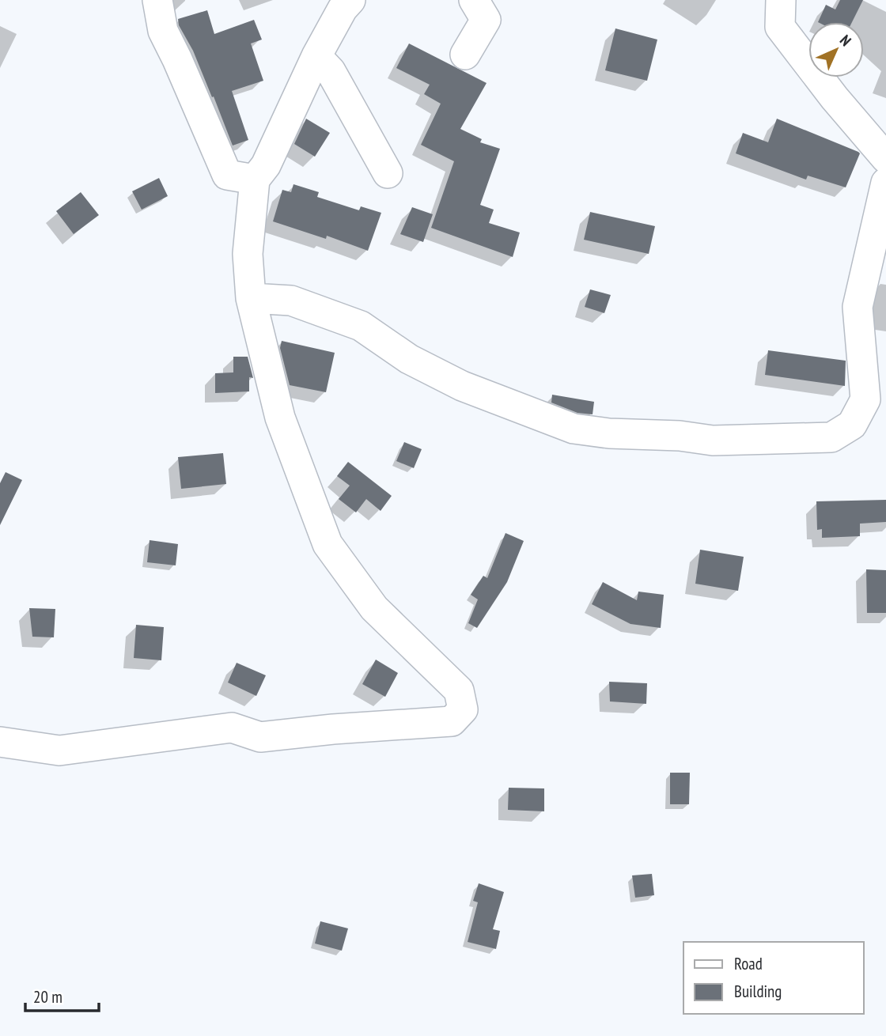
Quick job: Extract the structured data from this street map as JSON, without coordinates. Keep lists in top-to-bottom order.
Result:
{
  "legend": ["Road", "Building"],
  "scale_bar": "20 m",
  "north": "top right"
}
